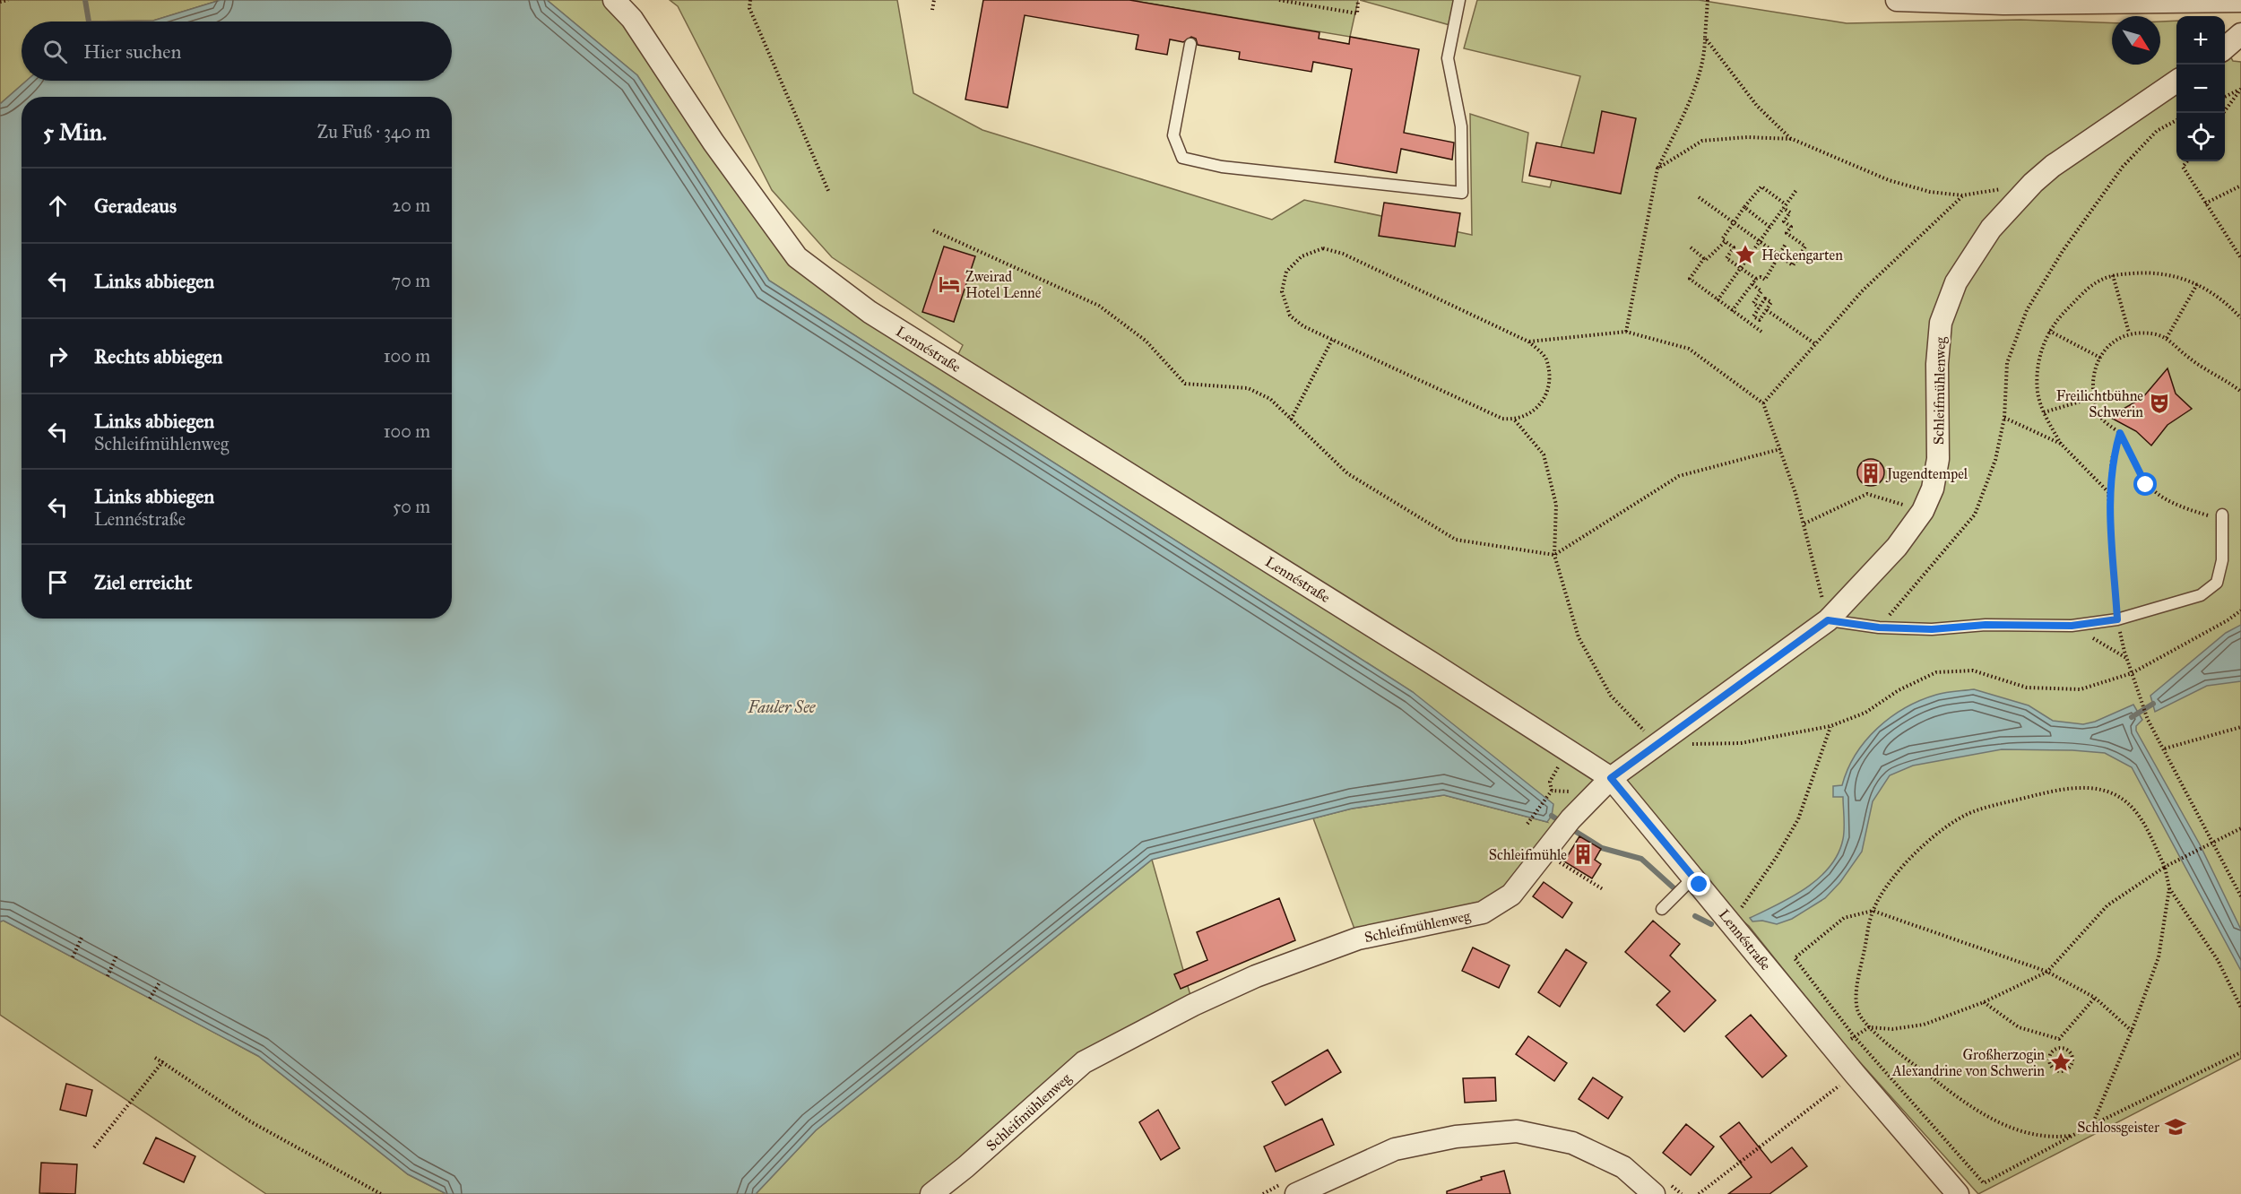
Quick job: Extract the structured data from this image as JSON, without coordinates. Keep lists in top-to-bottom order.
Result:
{
  "streets": {
    "street": ["Lennéstraße", "Schleifmühlenweg"]
  },
  "crossings": [
    ["Lennéstraße", "Schleifmühlenweg"]
  ],
  "water": ["Fauler See"],
  "places": {
    "place": ["Heckengarten", "Großherzogin Alexandrine von Schwerin"],
    "hotel": ["Zweirad Hotel Lenné"],
    "theatre": ["Freilichtbühne Schwerin"],
    "building": ["Jugendtempel", "Schleifmühle"],
    "school or university": ["Schlossgeister"]
  },
  "north": "bottom right",
  "page": {
    "map_buttons": ["+", "−"],
    "search": "Hier suchen",
    "heading": ["5 Min.", "Zu Fuß · 340 m"],
    "list": [
      ["Geradeaus", "20 m"],
      ["Links abbiegen", "70 m"],
      ["Rechts abbiegen", "100 m"],
      ["Links abbiegen", "Schleifmühlenweg", "100 m"],
      ["Links abbiegen", "Lennéstraße", "50 m"],
      "Ziel erreicht"
    ]
  }
}
